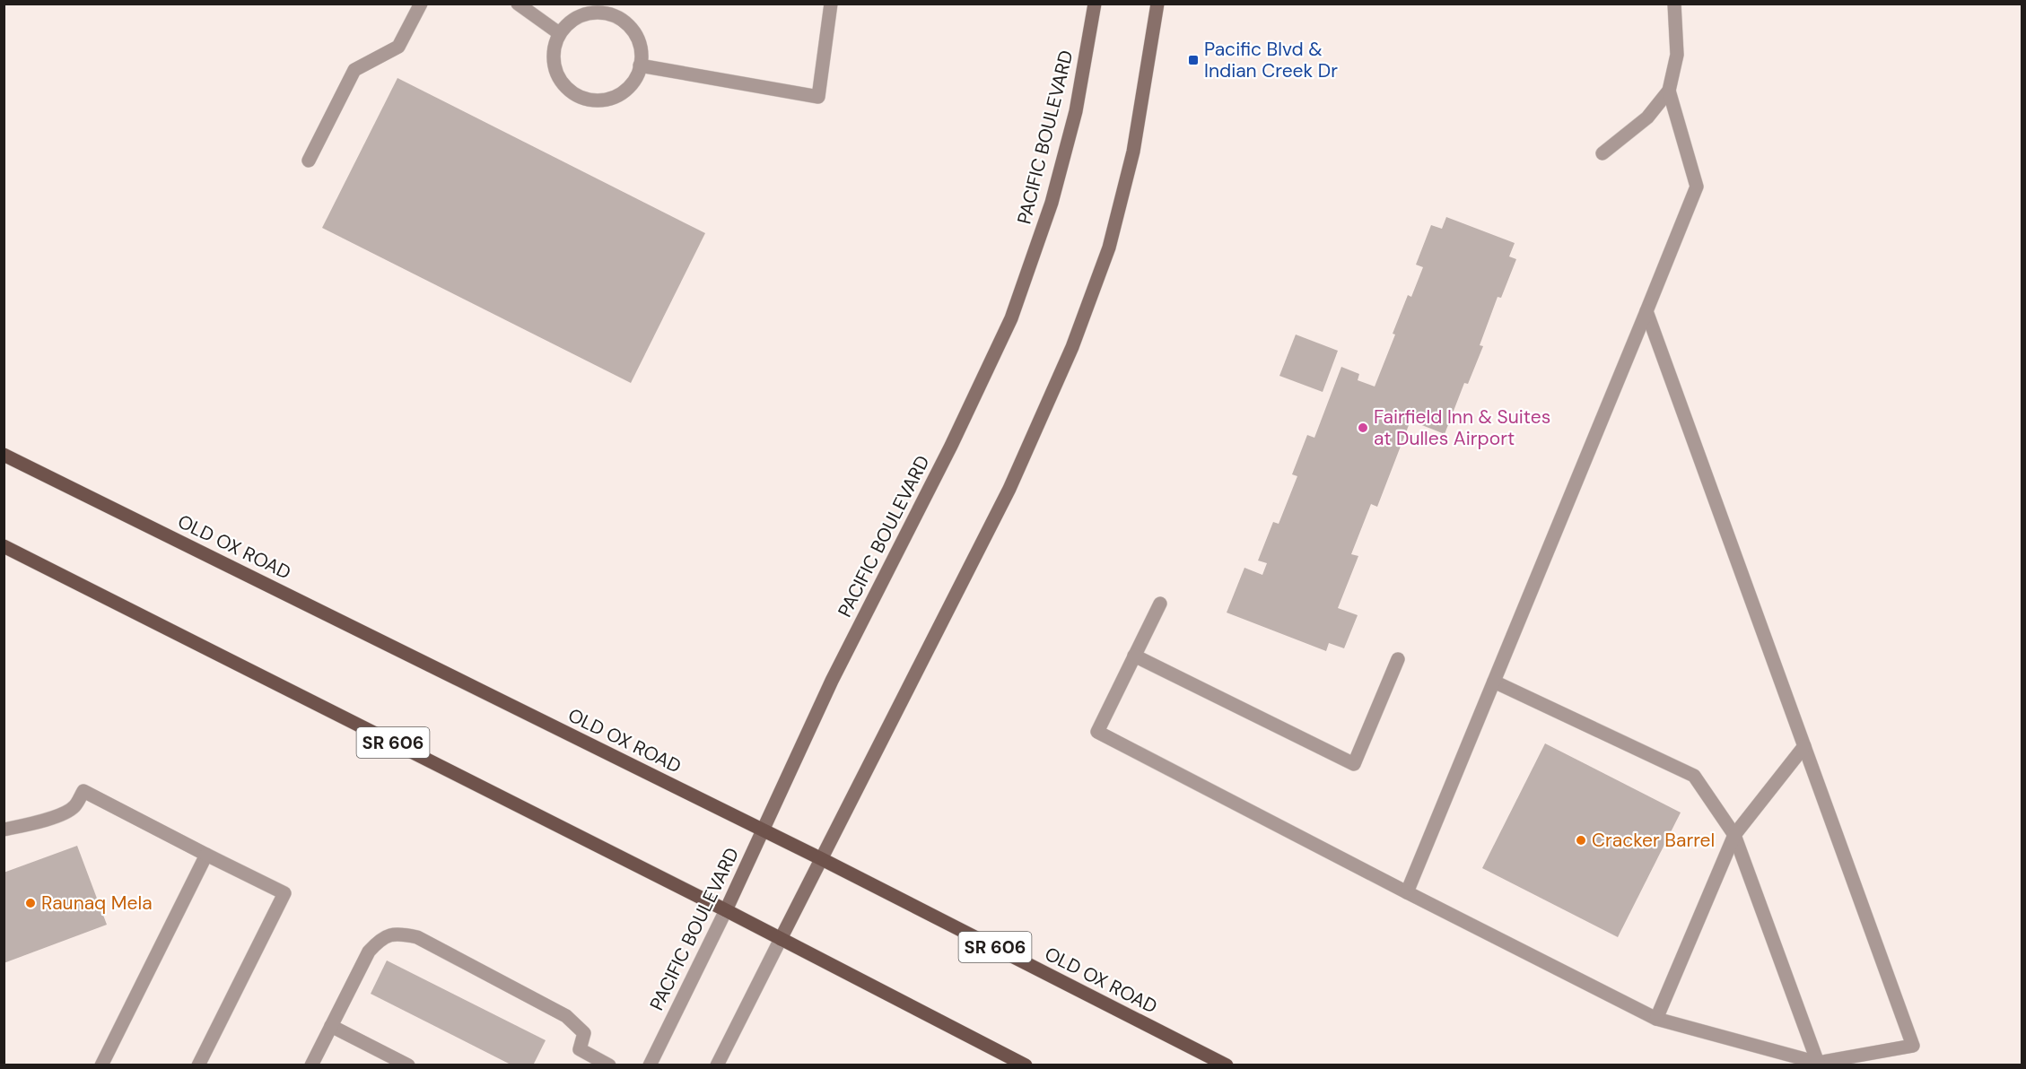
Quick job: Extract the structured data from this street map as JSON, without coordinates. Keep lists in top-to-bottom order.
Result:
{
  "streets": {
    "main road": ["PACIFIC BOULEVARD", "OLD OX ROAD", "SR 606"]
  },
  "crossings": [
    ["PACIFIC BOULEVARD", "OLD OX ROAD"],
    ["PACIFIC BOULEVARD", "SR 606"]
  ],
  "places": {
    "transit": ["Pacific Blvd & Indian Creek Dr"],
    "other": ["Fairfield Inn & Suites at Dulles Airport", "Cracker Barrel", "Raunaq Mela"]
  }
}
